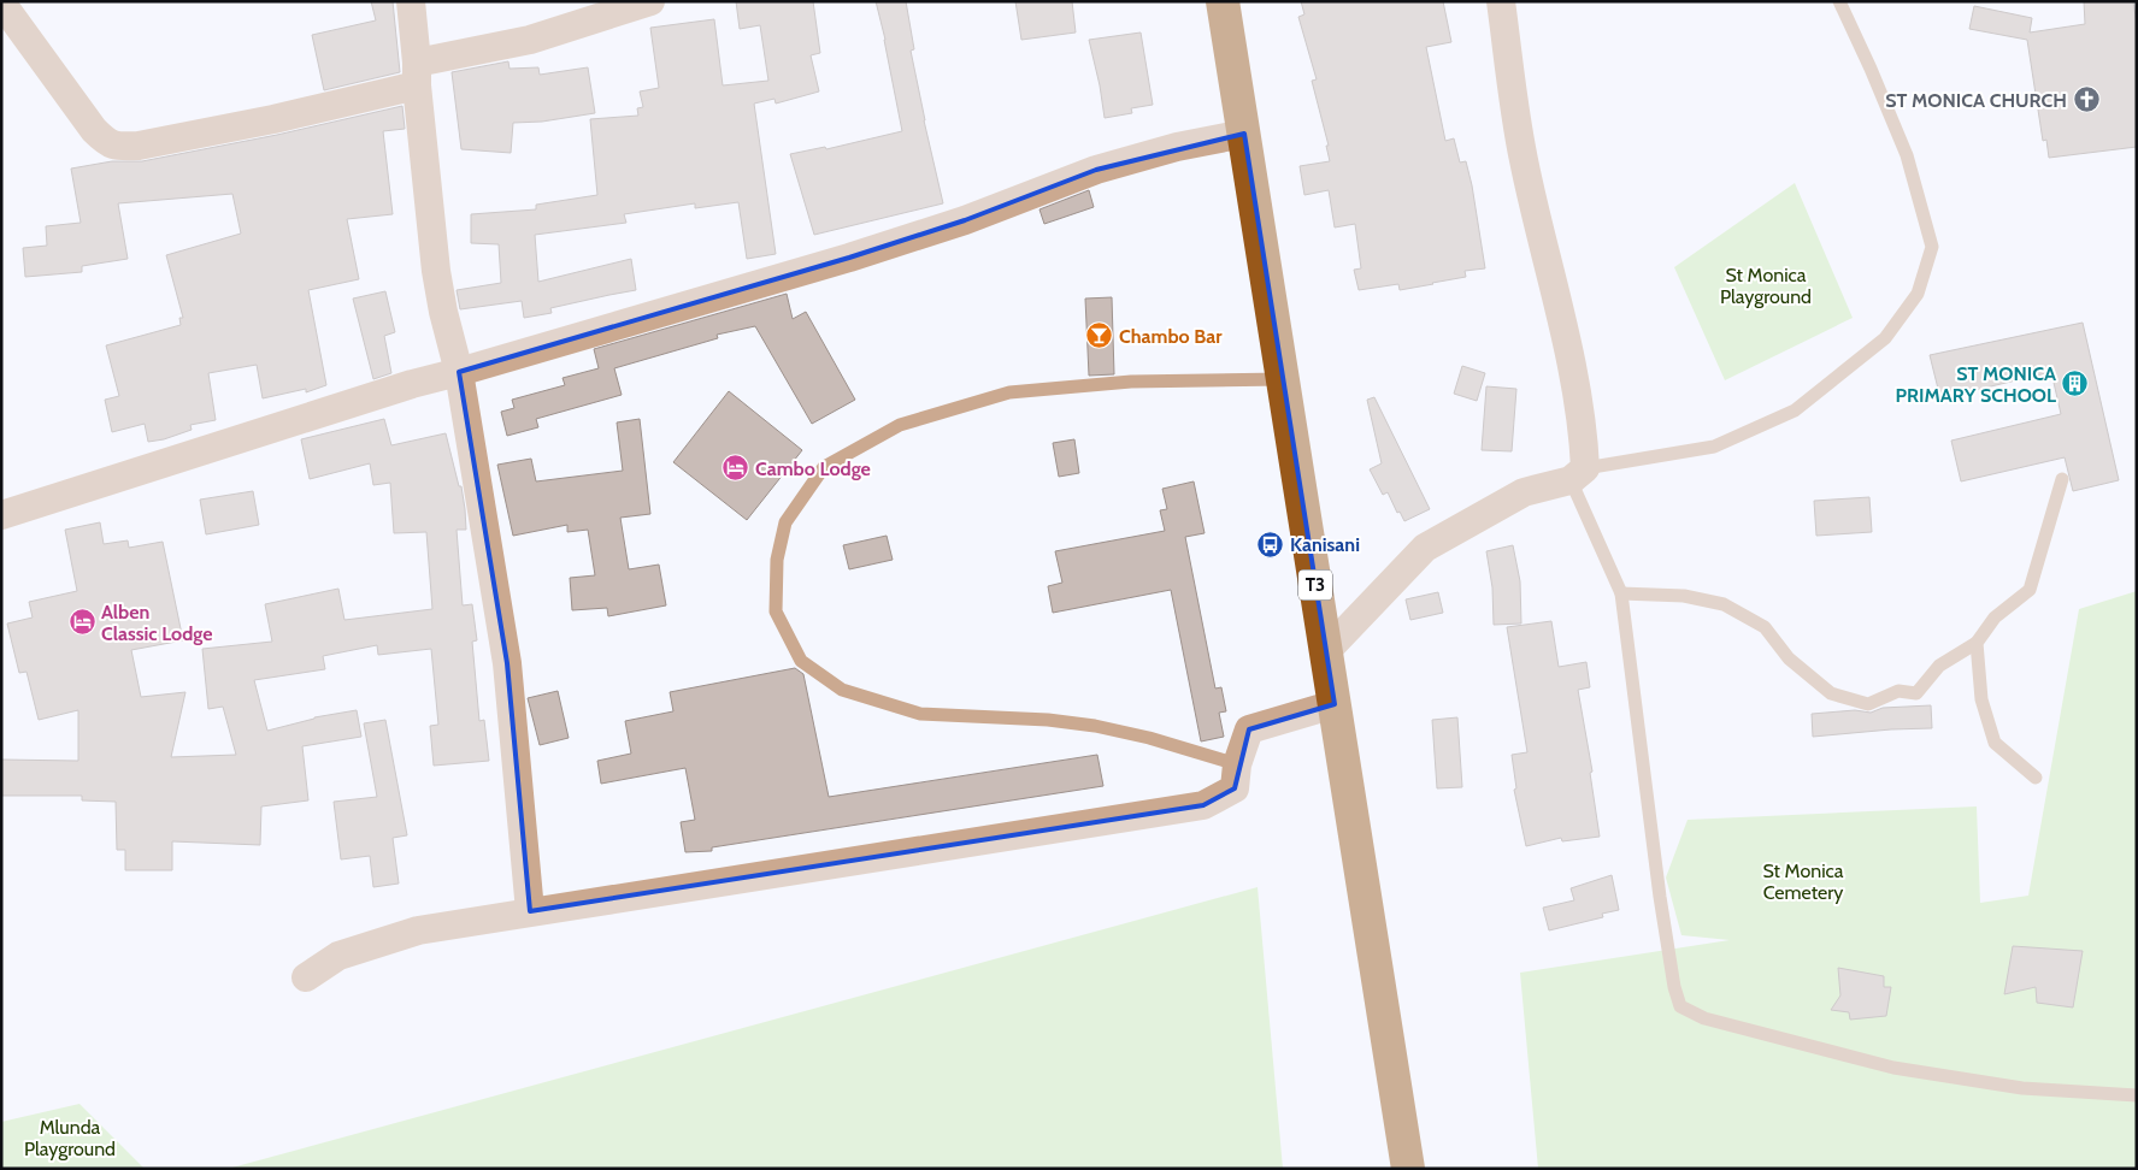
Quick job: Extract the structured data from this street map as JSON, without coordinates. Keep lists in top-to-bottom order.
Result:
{
  "streets": {
    "highway": ["T3"]
  },
  "parks": ["St Monica Playground", "St Monica Cemetery", "Mlunda Playground"],
  "places": {
    "church": ["ST MONICA CHURCH"],
    "bar": ["Chambo Bar"],
    "building": ["ST MONICA PRIMARY SCHOOL"],
    "hotel": ["Cambo Lodge", "Alben Classic Lodge"],
    "bus stop": ["Kanisani"]
  }
}
